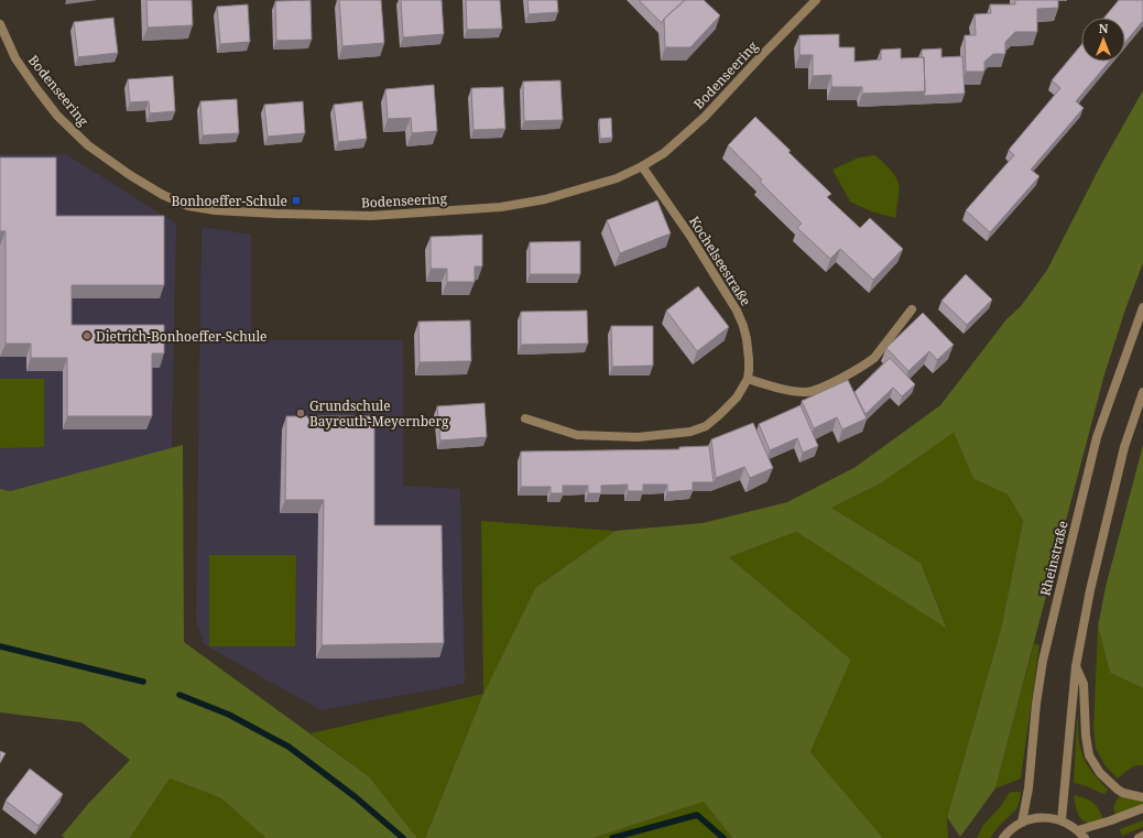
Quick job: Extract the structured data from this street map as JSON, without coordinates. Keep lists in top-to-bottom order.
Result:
{
  "streets": {
    "street": ["Bodenseering", "Kochelseestraße", "Rheinstraße"]
  },
  "crossings": [
    ["Bodenseering", "Kochelseestraße"]
  ],
  "places": {
    "transit": ["Bonhoeffer-Schule"],
    "other": ["Dietrich-Bonhoeffer-Schule", "Grundschule Bayreuth-Meyernberg"]
  },
  "north": "top"
}
